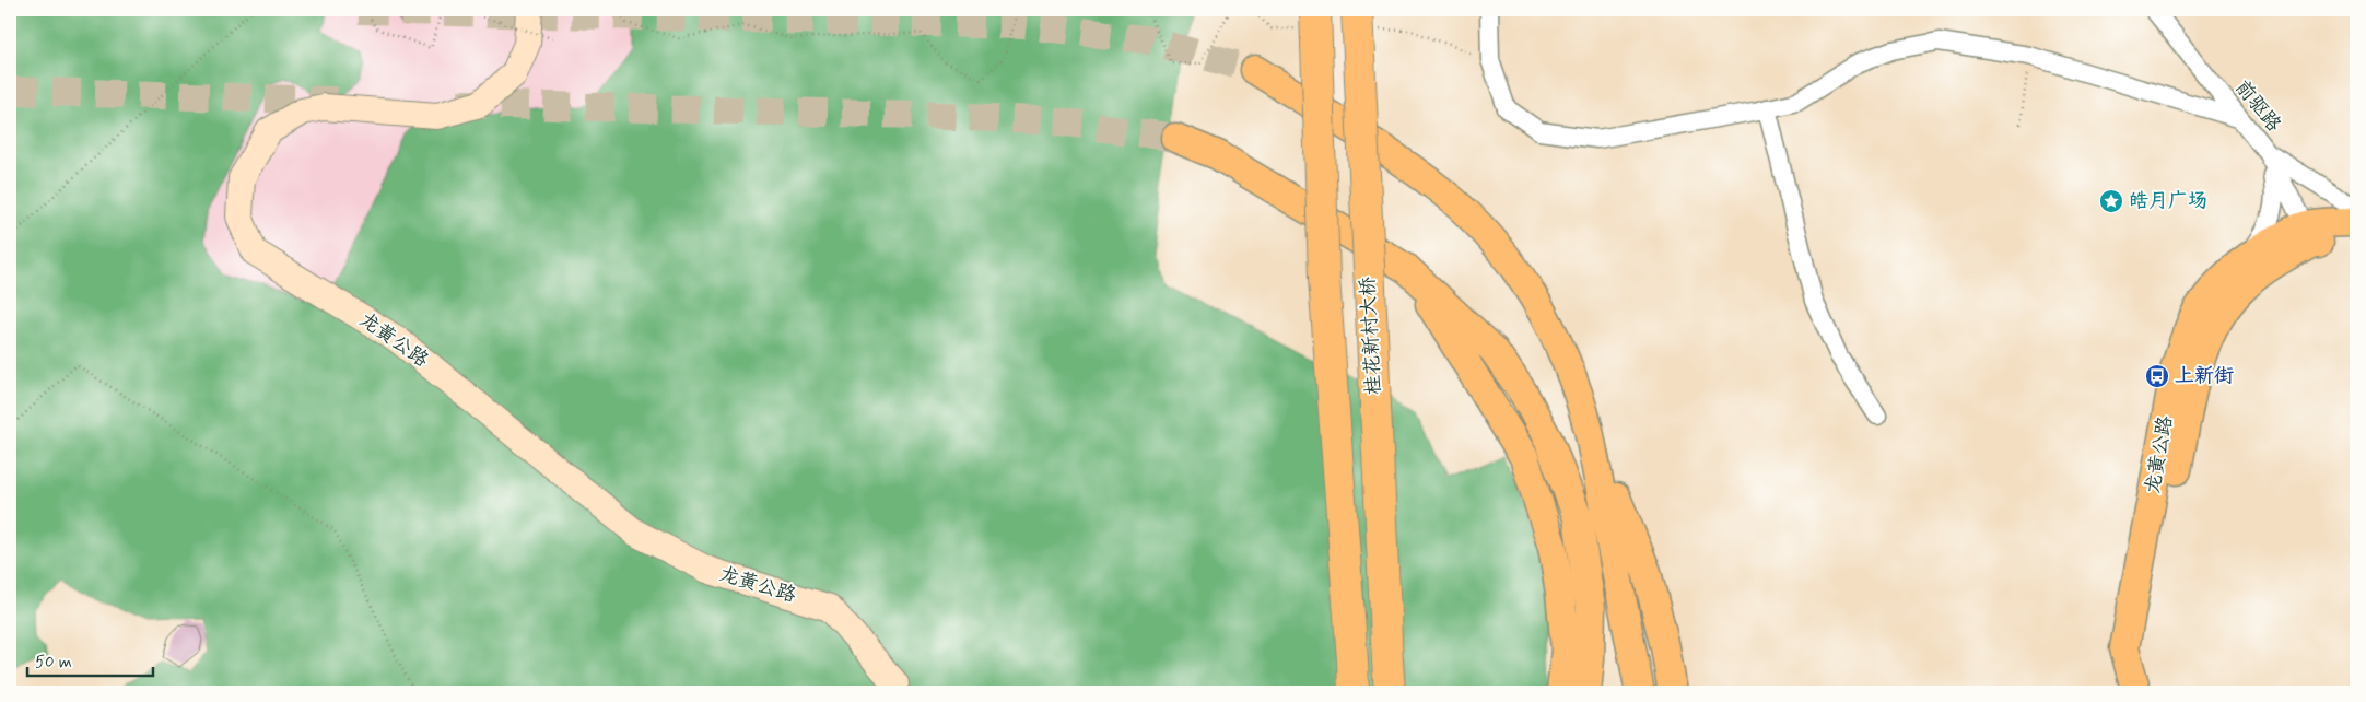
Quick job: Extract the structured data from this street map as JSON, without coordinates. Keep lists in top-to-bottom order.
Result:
{
  "streets": {
    "highway": ["桂花新村大桥"],
    "main road": ["龙黄公路"],
    "street": ["前驱路"]
  },
  "crossings": [
    ["前驱路", "龙黄公路"]
  ],
  "places": {
    "place": ["皓月广场"],
    "bus stop": ["上新街"]
  },
  "scale_bar": "50 m"
}
